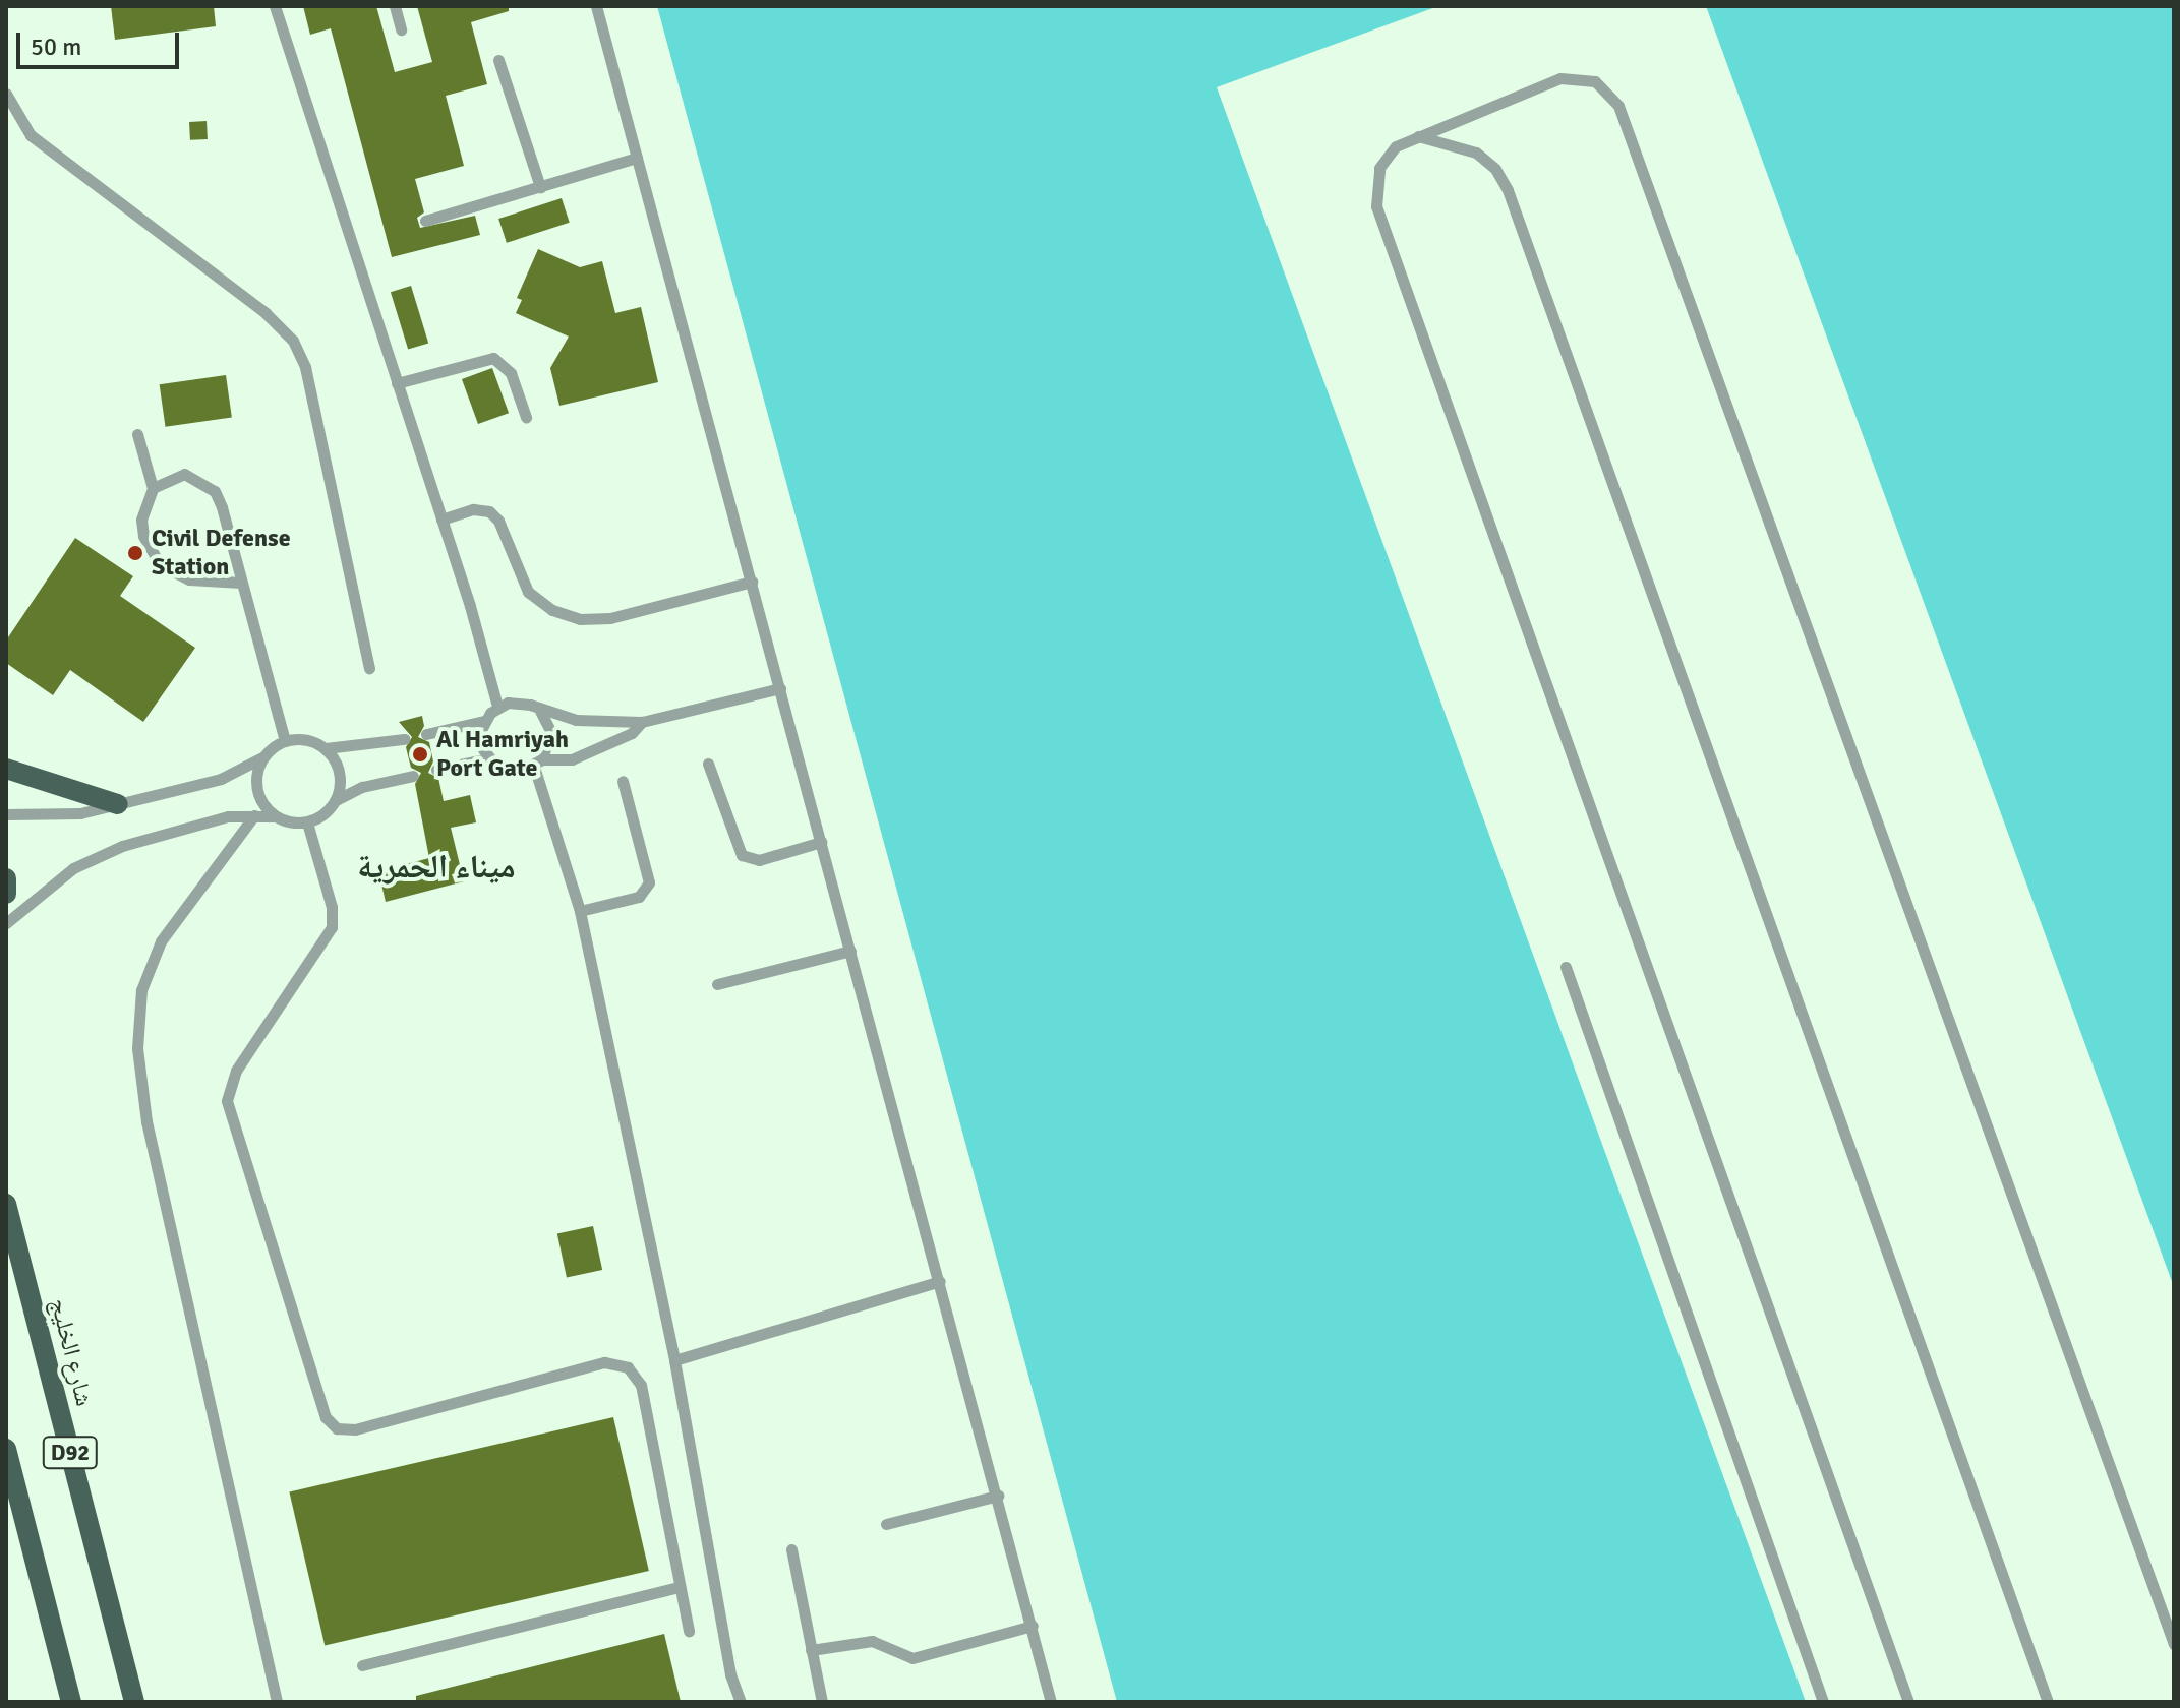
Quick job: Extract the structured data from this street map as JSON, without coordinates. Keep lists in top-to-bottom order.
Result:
{
  "streets": {
    "main road": ["شارع الخليج", "D92"]
  },
  "districts": ["ميناء الحمرية"],
  "places": ["Civil Defense Station", "Al Hamriyah Port Gate"],
  "scale_bar": "50 m"
}
